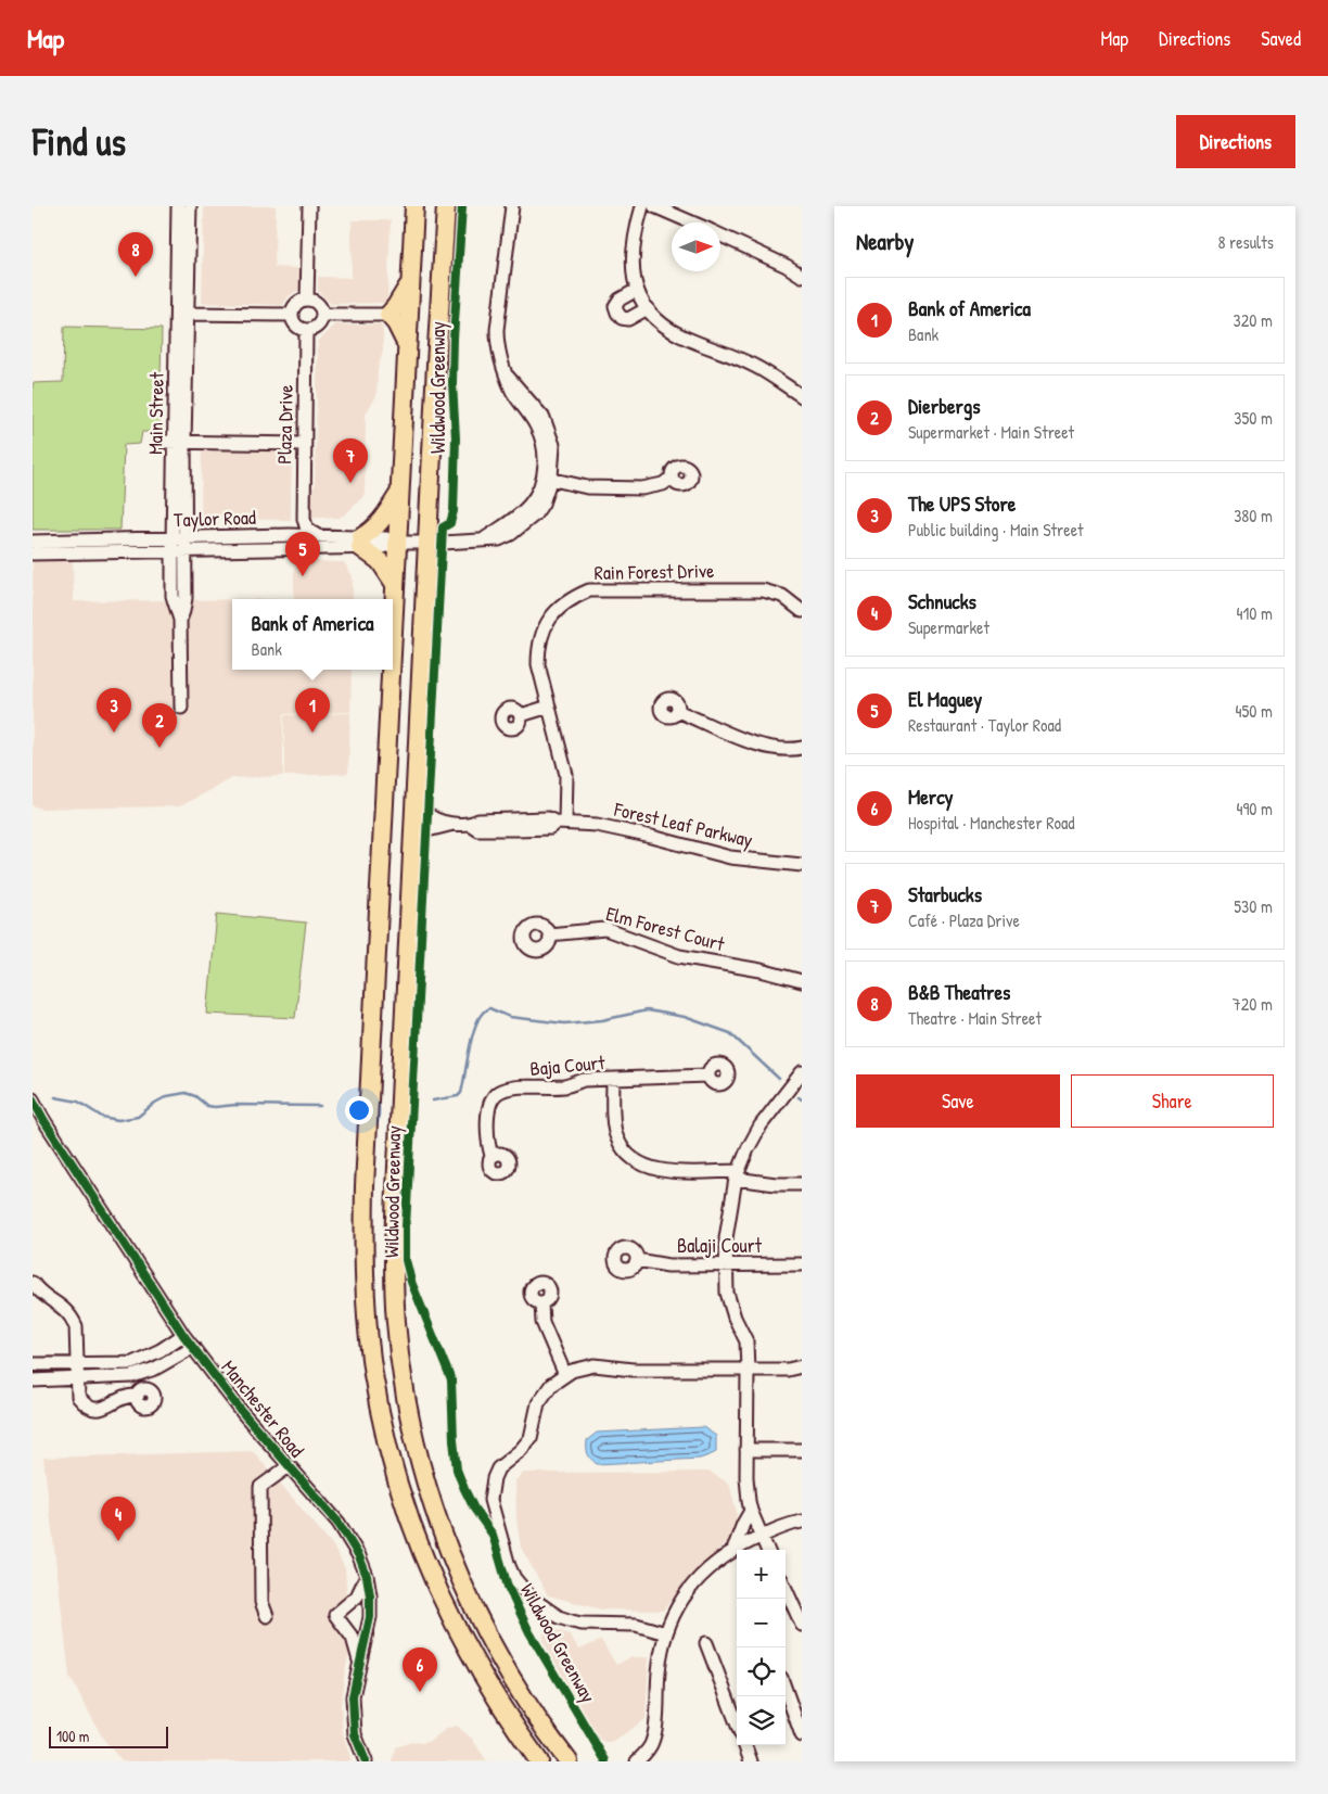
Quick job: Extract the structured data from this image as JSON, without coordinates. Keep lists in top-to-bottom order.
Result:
{
  "streets": {
    "street": [
      "Main Street",
      "Plaza Drive",
      "Taylor Road",
      "Rain Forest Drive",
      "Forest Leaf Parkway",
      "Elm Forest Court",
      "Baja Court",
      "Balaji Court",
      "Manchester Road"
    ],
    "cycle path": ["Wildwood Greenway"]
  },
  "crossings": [
    ["Main Street", "Taylor Road"],
    ["Rain Forest Drive", "Forest Leaf Parkway"]
  ],
  "scale_bar": "100 m",
  "north": "right",
  "page": {
    "header": "Map",
    "nav": ["Map", "Directions", "Saved"],
    "buttons": [
      "Directions",
      ["Save", "Share"]
    ],
    "title": "Find us",
    "heading": ["Nearby", "8 results"],
    "pins": [
      "8",
      "7",
      "5",
      "1",
      "3",
      "2",
      "4",
      "6"
    ],
    "list": [
      {
        "mark": "1",
        "name": "Bank of America",
        "note": "Bank",
        "value": "320 m"
      },
      {
        "mark": "2",
        "name": "Dierbergs",
        "note": "Supermarket · Main Street",
        "value": "350 m"
      },
      {
        "mark": "3",
        "name": "The UPS Store",
        "note": "Public building · Main Street",
        "value": "380 m"
      },
      {
        "mark": "4",
        "name": "Schnucks",
        "note": "Supermarket",
        "value": "410 m"
      },
      {
        "mark": "5",
        "name": "El Maguey",
        "note": "Restaurant · Taylor Road",
        "value": "450 m"
      },
      {
        "mark": "6",
        "name": "Mercy",
        "note": "Hospital · Manchester Road",
        "value": "490 m"
      },
      {
        "mark": "7",
        "name": "Starbucks",
        "note": "Café · Plaza Drive",
        "value": "530 m"
      },
      {
        "mark": "8",
        "name": "B&B Theatres",
        "note": "Theatre · Main Street",
        "value": "720 m"
      }
    ],
    "popup": ["Bank of America", "Bank"],
    "map_buttons": ["+", "−"],
    "scale": "100 m"
  }
}
